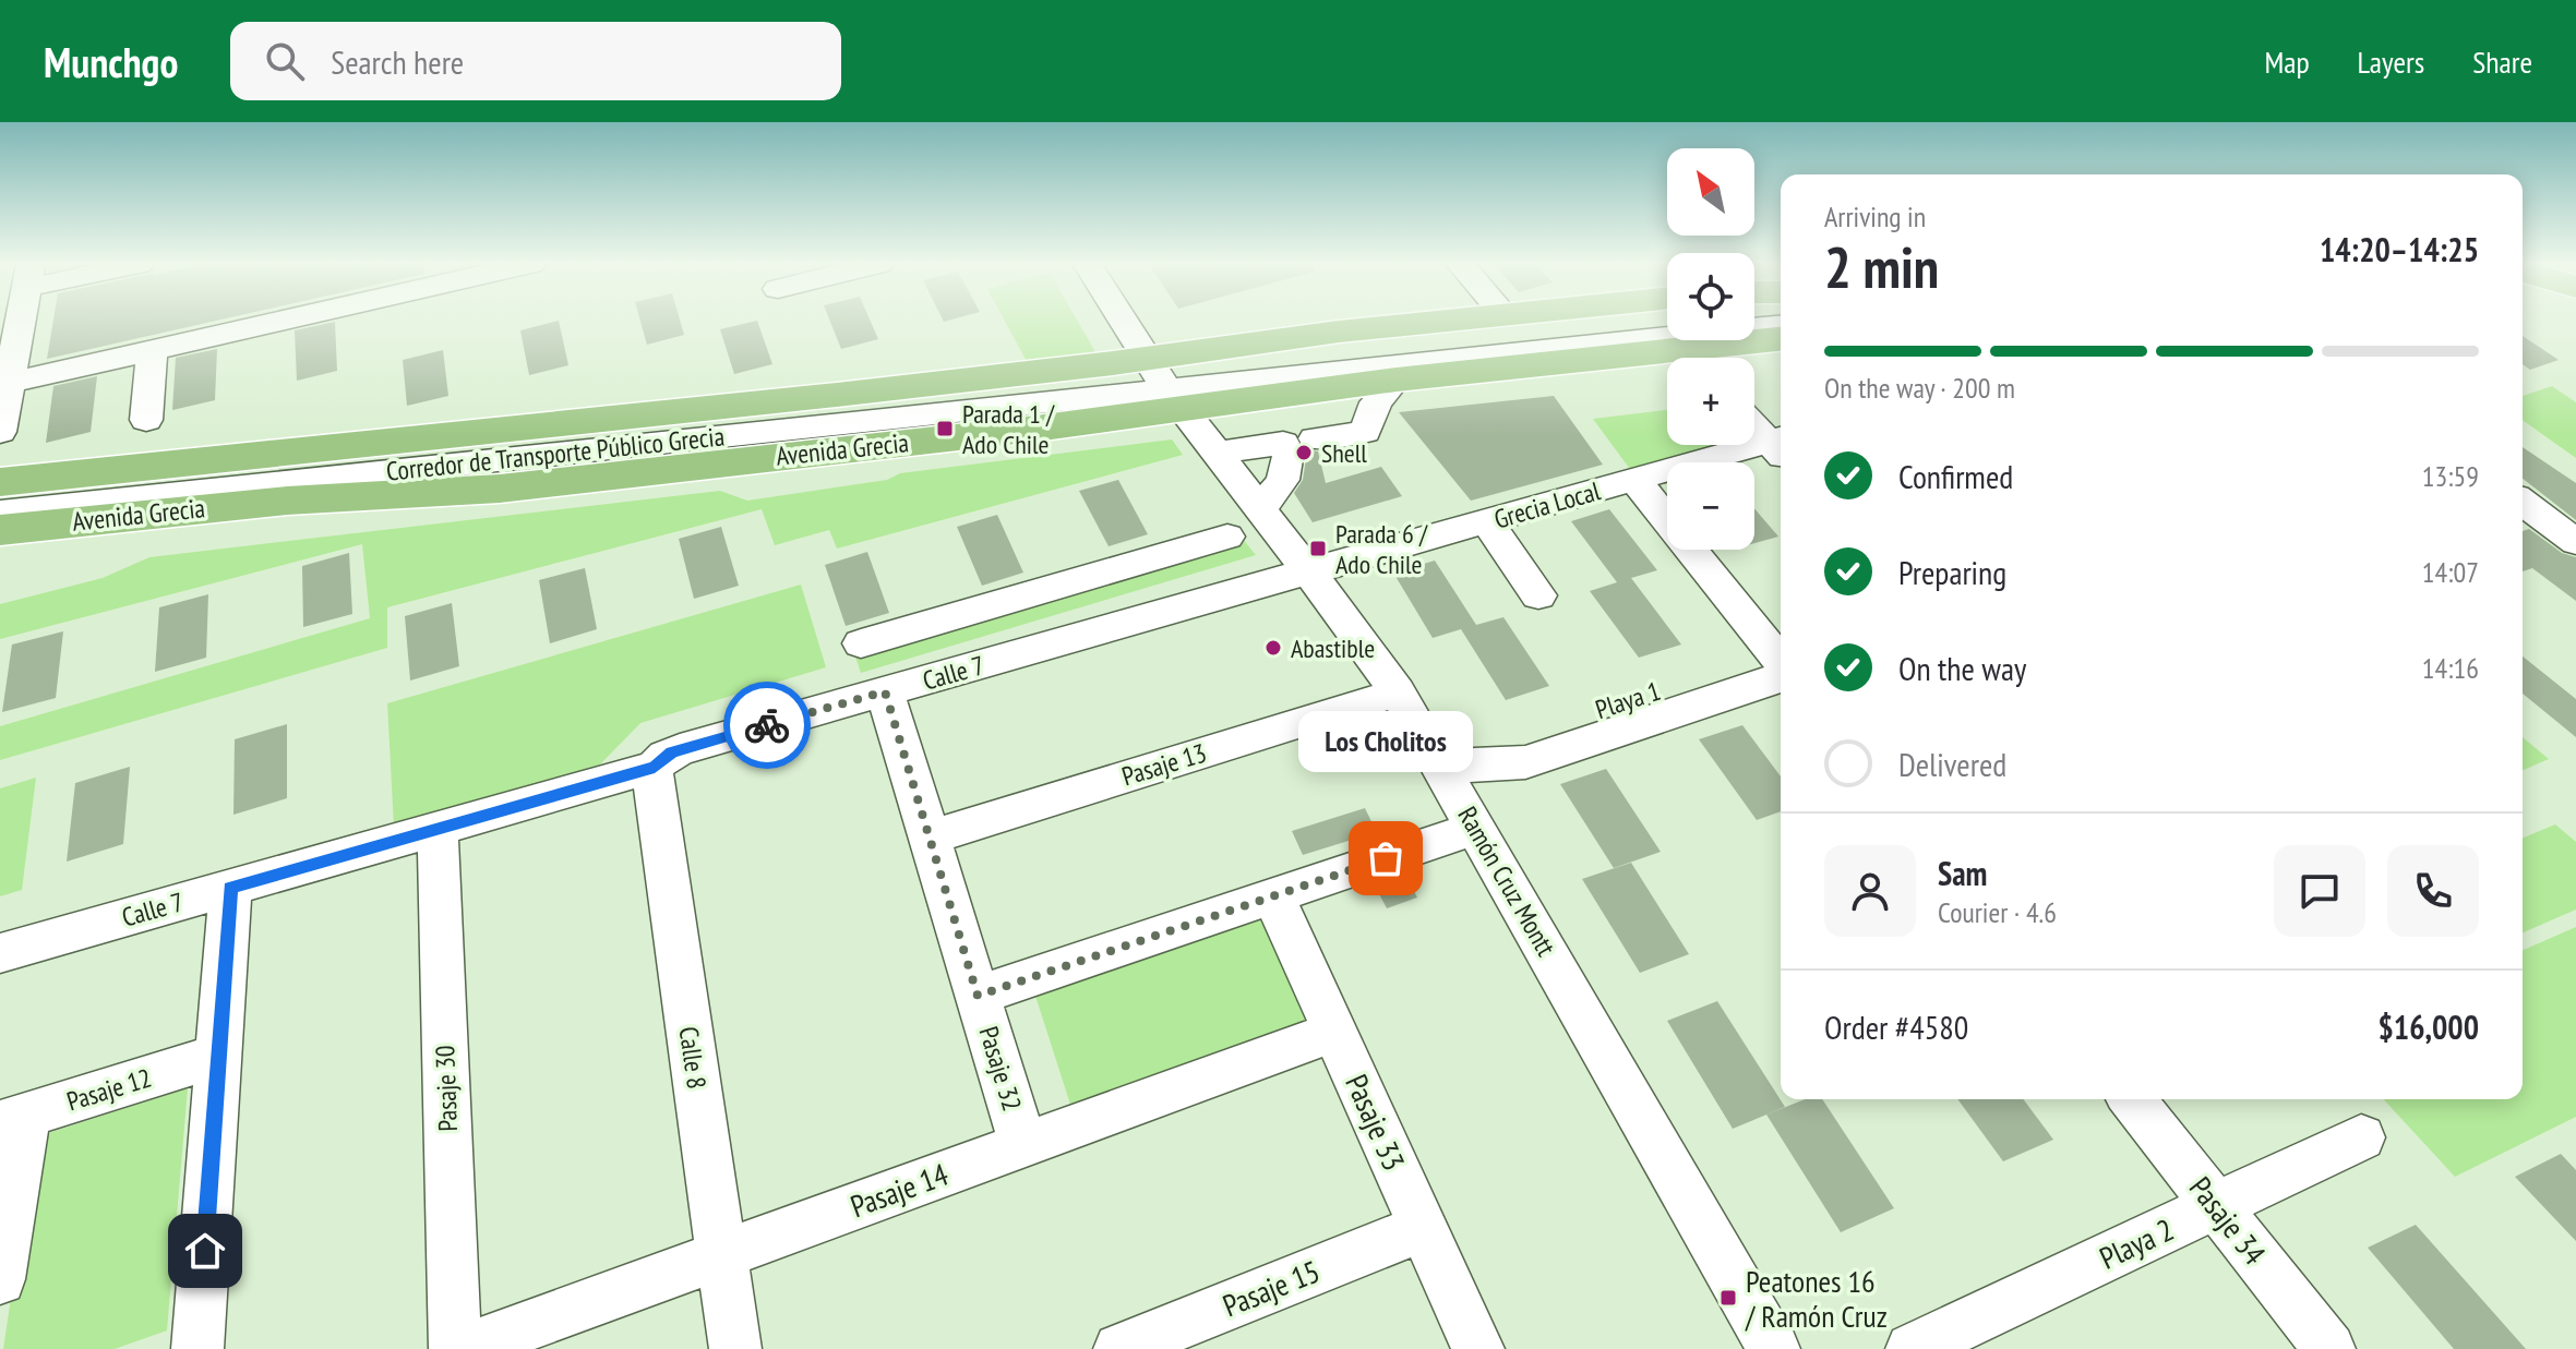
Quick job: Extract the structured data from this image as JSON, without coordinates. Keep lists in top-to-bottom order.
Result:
{
  "streets": {
    "main road": ["Avenida Grecia"],
    "street": [
      "Corredor de Transporte Público Grecia",
      "Grecia Local",
      "Calle 7",
      "Playa 1",
      "Pasaje 13",
      "Ramón Cruz Montt",
      "Calle 8",
      "Pasaje 32",
      "Pasaje 30",
      "Pasaje 12",
      "Pasaje 33",
      "Pasaje 14",
      "Pasaje 34",
      "Playa 2",
      "Pasaje 15"
    ]
  },
  "crossings": [
    ["Avenida Grecia", "Corredor de Transporte Público Grecia"],
    ["Avenida Grecia", "Ramón Cruz Montt"],
    ["Corredor de Transporte Público Grecia", "Ramón Cruz Montt"],
    ["Grecia Local", "Calle 7"],
    ["Grecia Local", "Ramón Cruz Montt"],
    ["Calle 7", "Ramón Cruz Montt"],
    ["Calle 7", "Calle 8"],
    ["Calle 7", "Pasaje 32"],
    ["Calle 7", "Pasaje 30"],
    ["Playa 1", "Ramón Cruz Montt"],
    ["Pasaje 13", "Ramón Cruz Montt"],
    ["Pasaje 13", "Pasaje 32"],
    ["Calle 8", "Pasaje 14"],
    ["Pasaje 32", "Pasaje 14"],
    ["Pasaje 33", "Pasaje 14"],
    ["Pasaje 33", "Pasaje 15"],
    ["Pasaje 34", "Playa 2"]
  ],
  "places": {
    "transit": ["Parada 1 / Ado Chile", "Parada 6 / Ado Chile", "Peatones 16 / Ramón Cruz"],
    "other": ["Shell", "Abastible", "Los Cholitos"]
  },
  "north": "top left",
  "page": {
    "header": "Munchgo",
    "search": "Search here",
    "nav": ["Map", "Layers", "Share"],
    "map_buttons": ["+", "−"],
    "heading": ["2 min", "Arriving in", "14:20–14:25"],
    "panel": [
      "Sam",
      "Courier · 4.6",
      "Order #4580",
      "$16,000"
    ],
    "bar": "On the way · 200 m",
    "list": [
      ["Confirmed", "13:59"],
      ["Preparing", "14:07"],
      ["On the way", "14:16"],
      "Delivered"
    ],
    "bubble": "Los Cholitos"
  }
}
